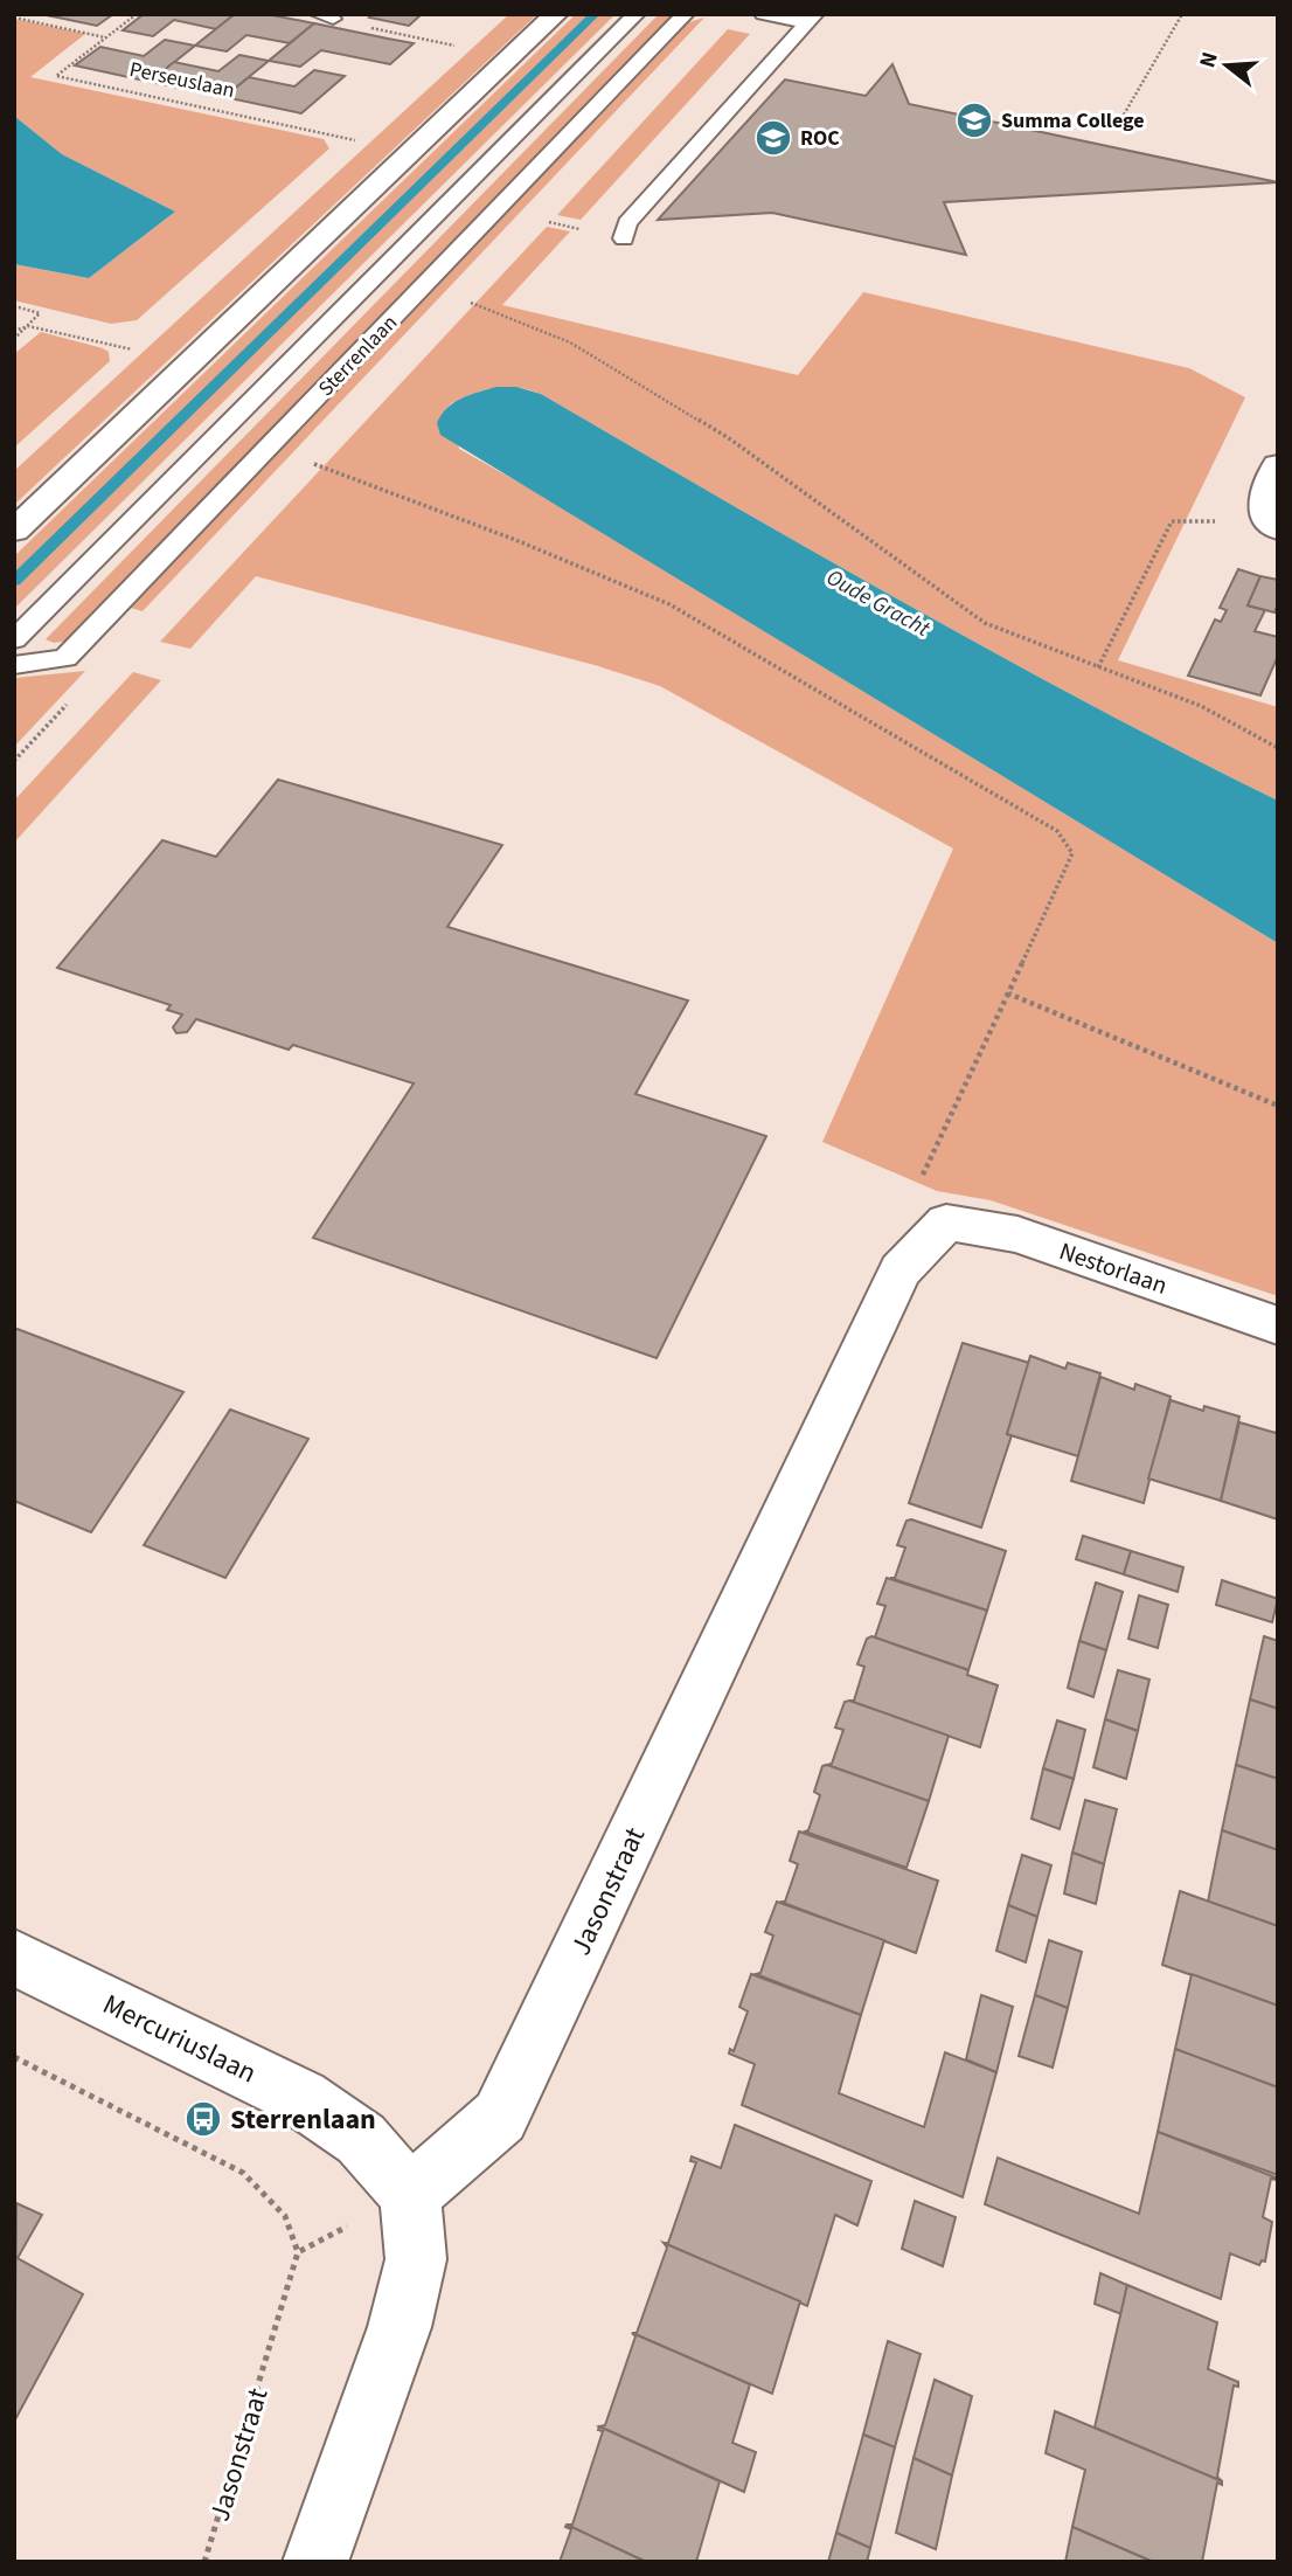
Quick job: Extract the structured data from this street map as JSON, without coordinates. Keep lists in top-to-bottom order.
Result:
{
  "streets": {
    "street": ["Nestorlaan", "Jasonstraat", "Mercuriuslaan"],
    "lane": ["Sterrenlaan"],
    "path": ["Perseuslaan"]
  },
  "crossings": [
    ["Nestorlaan", "Jasonstraat"],
    ["Jasonstraat", "Mercuriuslaan"]
  ],
  "water": ["Oude Gracht"],
  "places": {
    "school or university": ["Summa College", "ROC"],
    "bus stop": ["Sterrenlaan"]
  },
  "north": "left"
}
